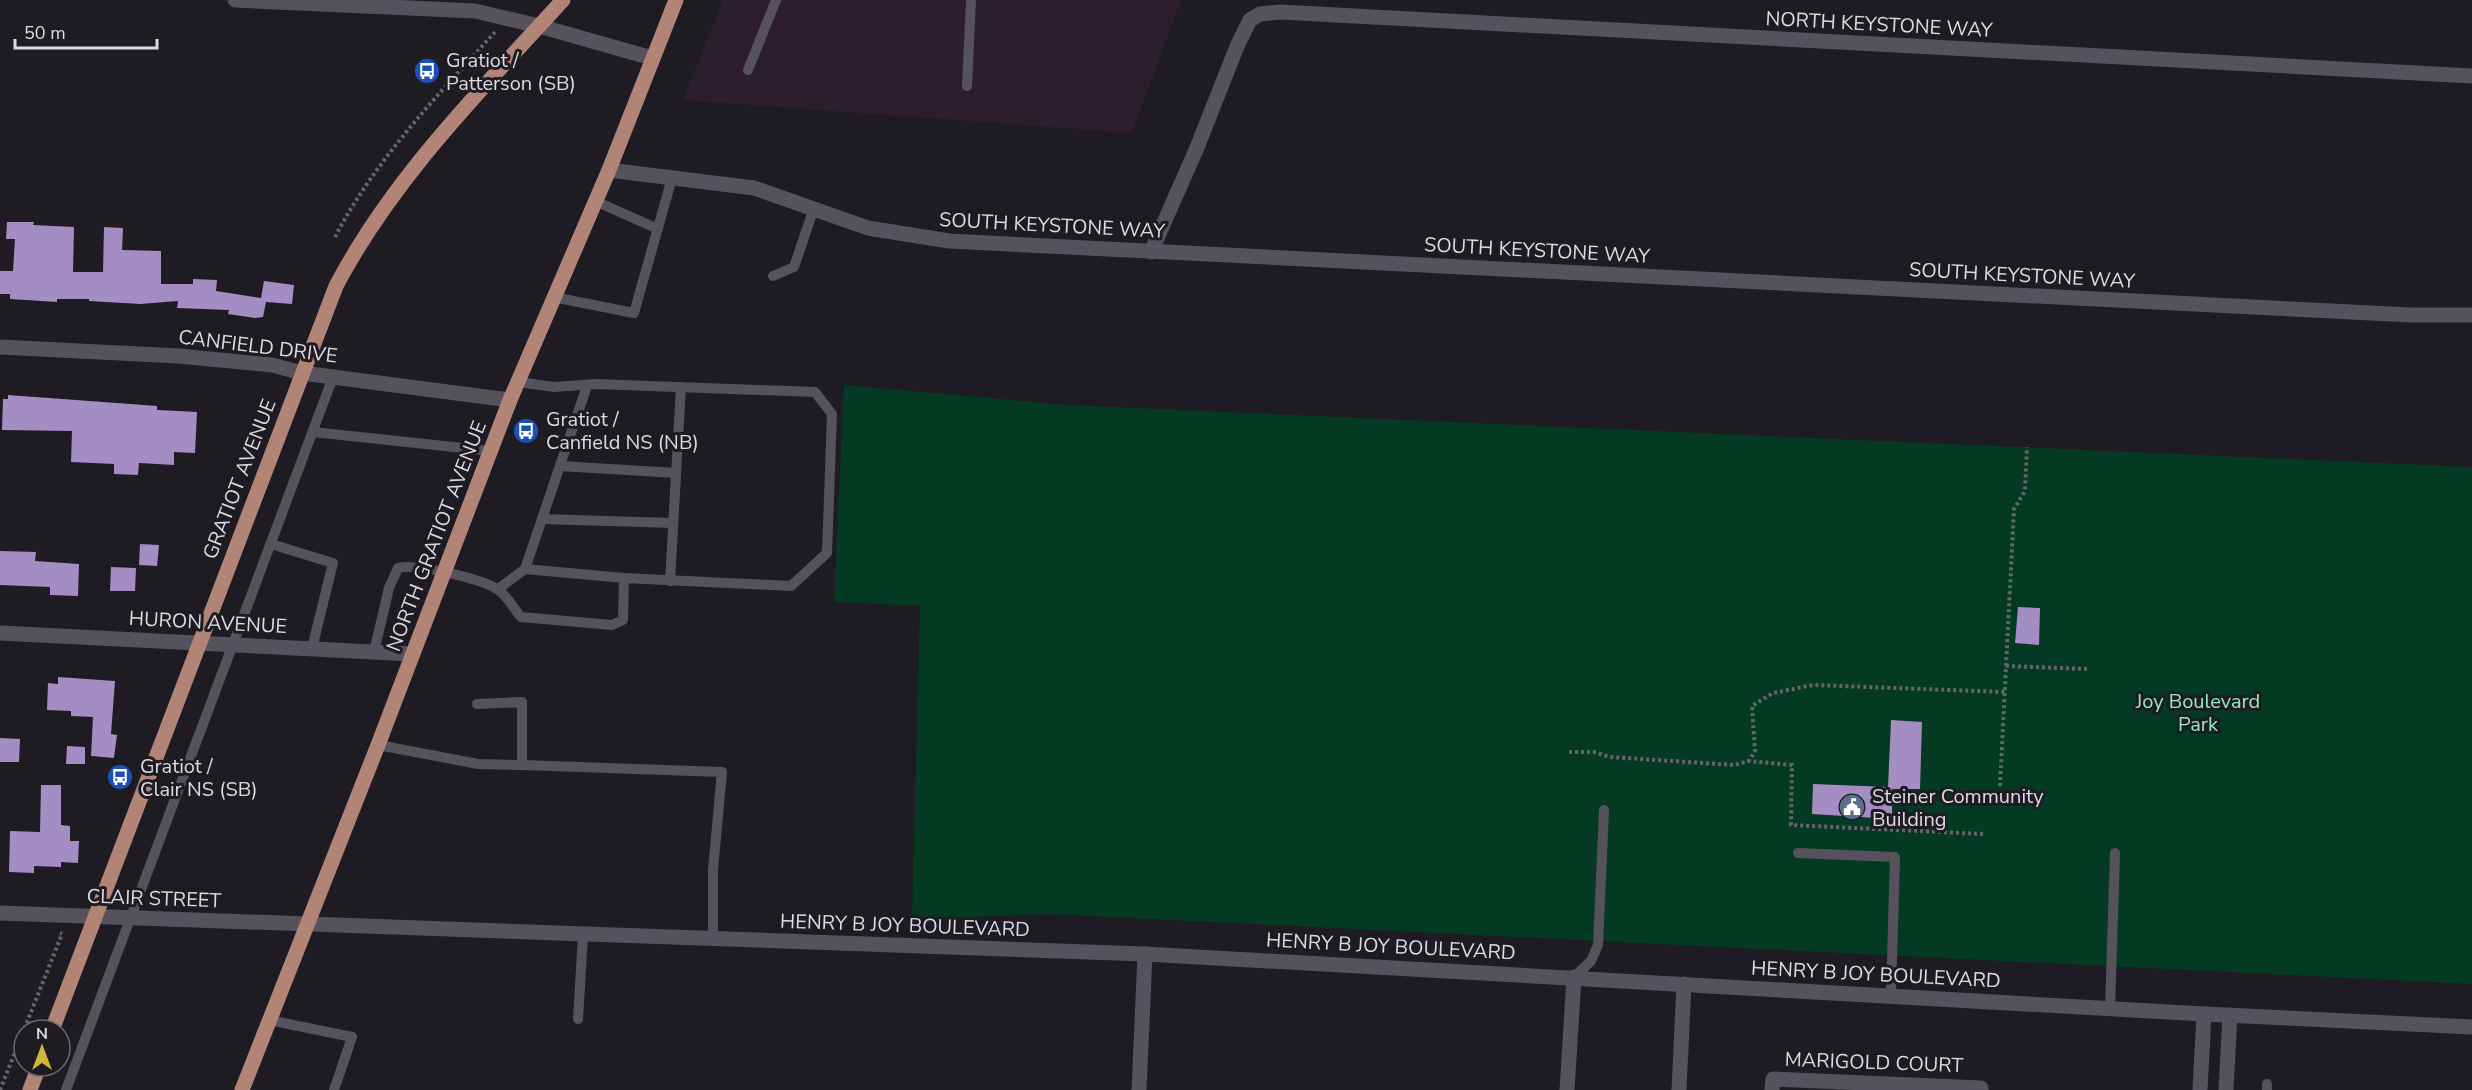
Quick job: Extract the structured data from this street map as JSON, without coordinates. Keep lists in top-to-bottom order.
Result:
{
  "streets": {
    "main road": ["GRATIOT AVENUE", "NORTH GRATIOT AVENUE"],
    "street": [
      "NORTH KEYSTONE WAY",
      "SOUTH KEYSTONE WAY",
      "CANFIELD DRIVE",
      "HURON AVENUE",
      "CLAIR STREET",
      "HENRY B JOY BOULEVARD",
      "MARIGOLD COURT"
    ]
  },
  "crossings": [
    ["NORTH KEYSTONE WAY", "SOUTH KEYSTONE WAY"],
    ["SOUTH KEYSTONE WAY", "NORTH GRATIOT AVENUE"],
    ["CANFIELD DRIVE", "GRATIOT AVENUE"],
    ["CANFIELD DRIVE", "NORTH GRATIOT AVENUE"],
    ["GRATIOT AVENUE", "HURON AVENUE"],
    ["GRATIOT AVENUE", "CLAIR STREET"],
    ["NORTH GRATIOT AVENUE", "HURON AVENUE"],
    ["NORTH GRATIOT AVENUE", "CLAIR STREET"],
    ["NORTH GRATIOT AVENUE", "HENRY B JOY BOULEVARD"],
    ["CLAIR STREET", "HENRY B JOY BOULEVARD"]
  ],
  "parks": ["Joy Boulevard Park"],
  "places": {
    "bus stop": ["Gratiot / Patterson (SB)", "Gratiot / Canfield NS (NB)", "Gratiot / Clair NS (SB)"],
    "public building": ["Steiner Community Building"]
  },
  "scale_bar": "50 m",
  "north": "top"
}
